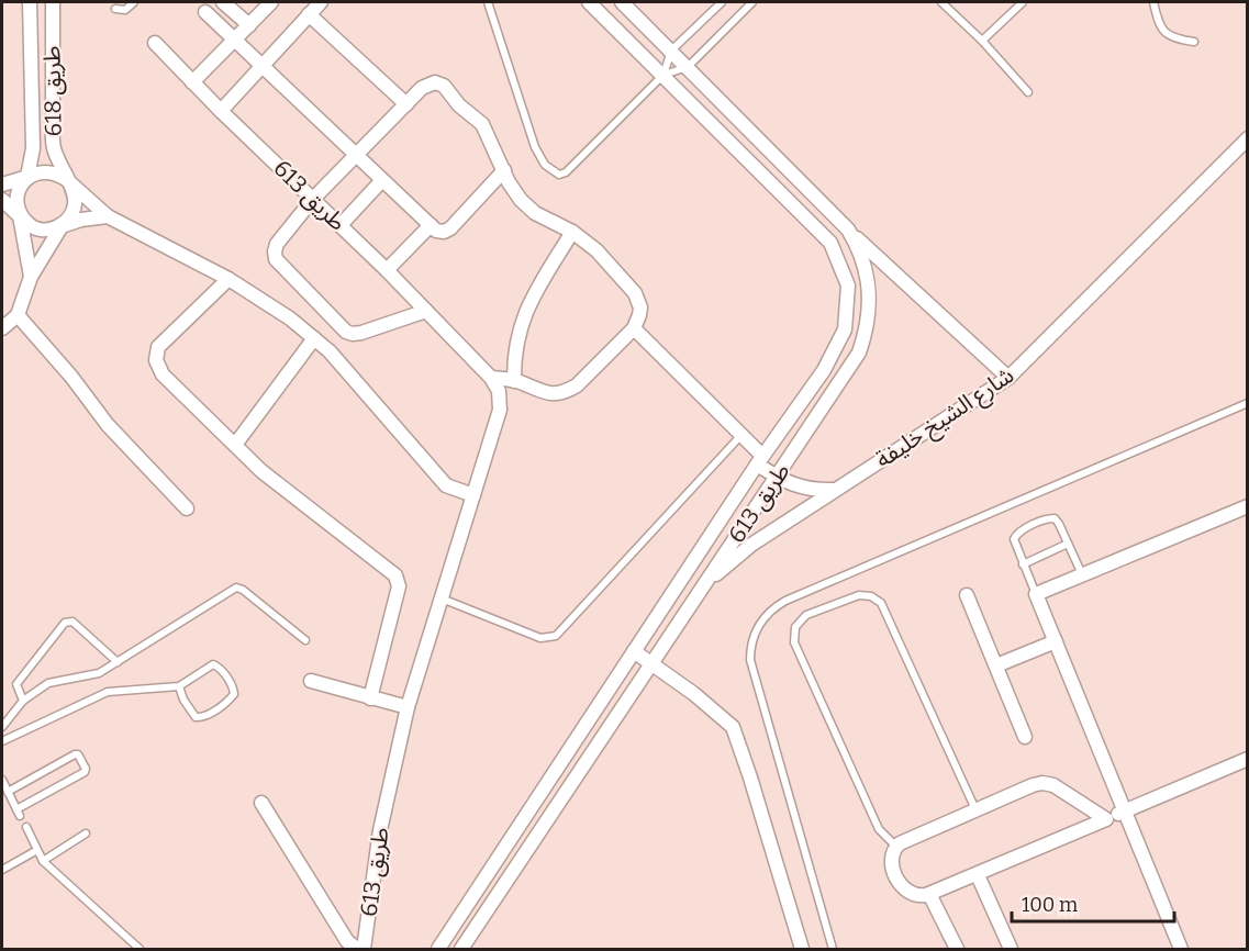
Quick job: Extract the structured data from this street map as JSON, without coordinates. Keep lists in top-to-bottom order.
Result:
{
  "streets": {
    "street": ["طريق 618", "طريق 613", "شارع الشيخ خليفة"]
  },
  "crossings": [
    ["طريق 613", "شارع الشيخ خليفة"]
  ],
  "scale_bar": "100 m"
}
